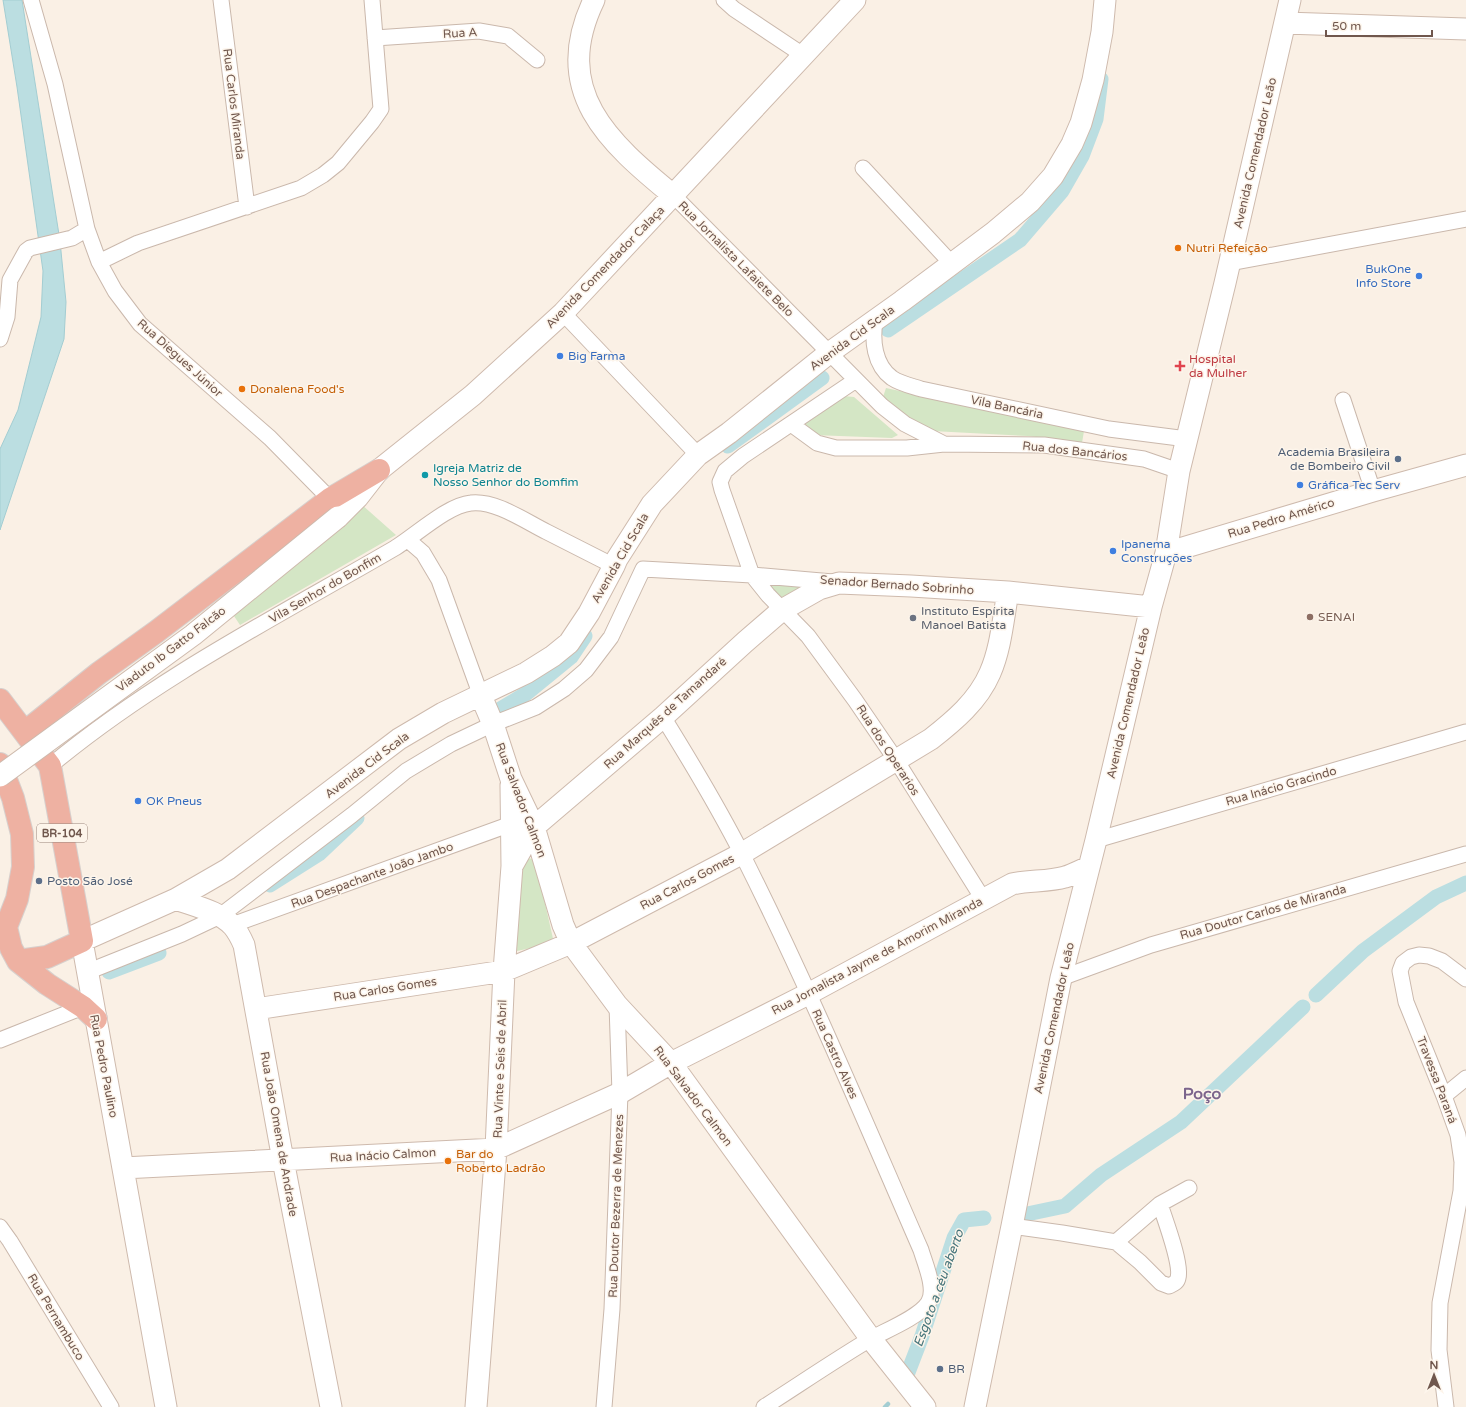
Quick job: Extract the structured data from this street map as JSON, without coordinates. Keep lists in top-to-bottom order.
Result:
{
  "streets": {
    "highway": ["BR-104", "Rua Pedro Paulino"],
    "street": [
      "Rua A",
      "Rua Carlos Miranda",
      "Avenida Comendador Leão",
      "Rua Jornalista Lafaiete Belo",
      "Avenida Comendador Calaça",
      "Avenida Cid Scala",
      "Rua Diegues Júnior",
      "Vila Bancária",
      "Rua dos Bancários",
      "Rua Pedro Américo",
      "Senador Bernado Sobrinho",
      "Vila Senhor do Bonfim",
      "Viaduto Ib Gatto Falcão",
      "Rua Marquês de Tamandaré",
      "Rua dos Operarios",
      "Rua Inácio Gracindo",
      "Rua Salvador Calmon",
      "Rua Despachante João Jambo",
      "Rua Carlos Gomes",
      "Rua Doutor Carlos de Miranda",
      "Rua Jornalista Jayme de Amorim Miranda",
      "Rua Castro Alves",
      "Rua Vinte e Seis de Abril",
      "Travessa Paraná",
      "Rua João Omena de Andrade",
      "Rua Inácio Calmon",
      "Rua Doutor Bezerra de Menezes",
      "Rua Pernambuco"
    ]
  },
  "crossings": [
    ["Avenida Comendador Leão", "Vila Bancária"],
    ["Avenida Comendador Leão", "Rua dos Bancários"],
    ["Avenida Comendador Leão", "Rua Pedro Américo"],
    ["Avenida Comendador Leão", "Senador Bernado Sobrinho"],
    ["Avenida Comendador Leão", "Rua Inácio Gracindo"],
    ["Avenida Comendador Leão", "Rua Doutor Carlos de Miranda"],
    ["Avenida Comendador Leão", "Rua Jornalista Jayme de Amorim Miranda"],
    ["Rua Jornalista Lafaiete Belo", "Avenida Comendador Calaça"],
    ["Rua Jornalista Lafaiete Belo", "Avenida Cid Scala"],
    ["Rua Jornalista Lafaiete Belo", "Rua dos Bancários"],
    ["Avenida Cid Scala", "Vila Bancária"],
    ["Avenida Cid Scala", "Rua dos Bancários"],
    ["Avenida Cid Scala", "Senador Bernado Sobrinho"],
    ["Avenida Cid Scala", "Vila Senhor do Bonfim"],
    ["Avenida Cid Scala", "Rua Salvador Calmon"],
    ["Avenida Cid Scala", "Rua Despachante João Jambo"],
    ["Avenida Cid Scala", "Rua Pedro Paulino"],
    ["Avenida Cid Scala", "Rua João Omena de Andrade"],
    ["Rua Diegues Júnior", "Viaduto Ib Gatto Falcão"],
    ["Rua dos Bancários", "Rua dos Operarios"],
    ["Senador Bernado Sobrinho", "Rua Marquês de Tamandaré"],
    ["Senador Bernado Sobrinho", "Rua dos Operarios"],
    ["Senador Bernado Sobrinho", "Rua Carlos Gomes"],
    ["Vila Senhor do Bonfim", "Rua Pedro Paulino"],
    ["Rua Marquês de Tamandaré", "Rua dos Operarios"],
    ["Rua Marquês de Tamandaré", "Rua Salvador Calmon"],
    ["Rua Marquês de Tamandaré", "Rua Castro Alves"],
    ["Rua Marquês de Tamandaré", "Rua Vinte e Seis de Abril"],
    ["Rua dos Operarios", "Rua Carlos Gomes"],
    ["Rua dos Operarios", "Rua Jornalista Jayme de Amorim Miranda"],
    ["Rua Salvador Calmon", "Rua Carlos Gomes"],
    ["Rua Salvador Calmon", "Rua Jornalista Jayme de Amorim Miranda"],
    ["Rua Salvador Calmon", "Rua Castro Alves"],
    ["Rua Salvador Calmon", "Rua Vinte e Seis de Abril"],
    ["Rua Salvador Calmon", "Rua Inácio Calmon"],
    ["Rua Salvador Calmon", "Rua Doutor Bezerra de Menezes"],
    ["BR-104", "Rua Pedro Paulino"],
    ["Rua Despachante João Jambo", "Rua Vinte e Seis de Abril"],
    ["Rua Despachante João Jambo", "Rua João Omena de Andrade"],
    ["Rua Carlos Gomes", "Rua Castro Alves"],
    ["Rua Carlos Gomes", "Rua Vinte e Seis de Abril"],
    ["Rua Carlos Gomes", "Rua João Omena de Andrade"],
    ["Rua Jornalista Jayme de Amorim Miranda", "Rua Castro Alves"],
    ["Rua Jornalista Jayme de Amorim Miranda", "Rua Inácio Calmon"],
    ["Rua Pedro Paulino", "Rua Inácio Calmon"],
    ["Rua Vinte e Seis de Abril", "Rua Inácio Calmon"],
    ["Rua João Omena de Andrade", "Rua Inácio Calmon"],
    ["Rua Inácio Calmon", "Rua Doutor Bezerra de Menezes"]
  ],
  "districts": ["Poço"],
  "water": ["Esgoto a céu aberto"],
  "places": {
    "other": [
      "Nutri Refeição",
      "BukOne Info Store",
      "Big Farma",
      "Donalena Food's",
      "Academia Brasileira de Bombeiro Civil",
      "Igreja Matriz de Nosso Senhor do Bomfim",
      "Gráfica Tec Serv",
      "Ipanema Construções",
      "SENAI",
      "Instituto Espírita Manoel Batista",
      "OK Pneus",
      "Posto São José",
      "Bar do Roberto Ladrão",
      "BR"
    ],
    "health": ["Hospital da Mulher"]
  },
  "scale_bar": "50 m",
  "north": "top"
}
